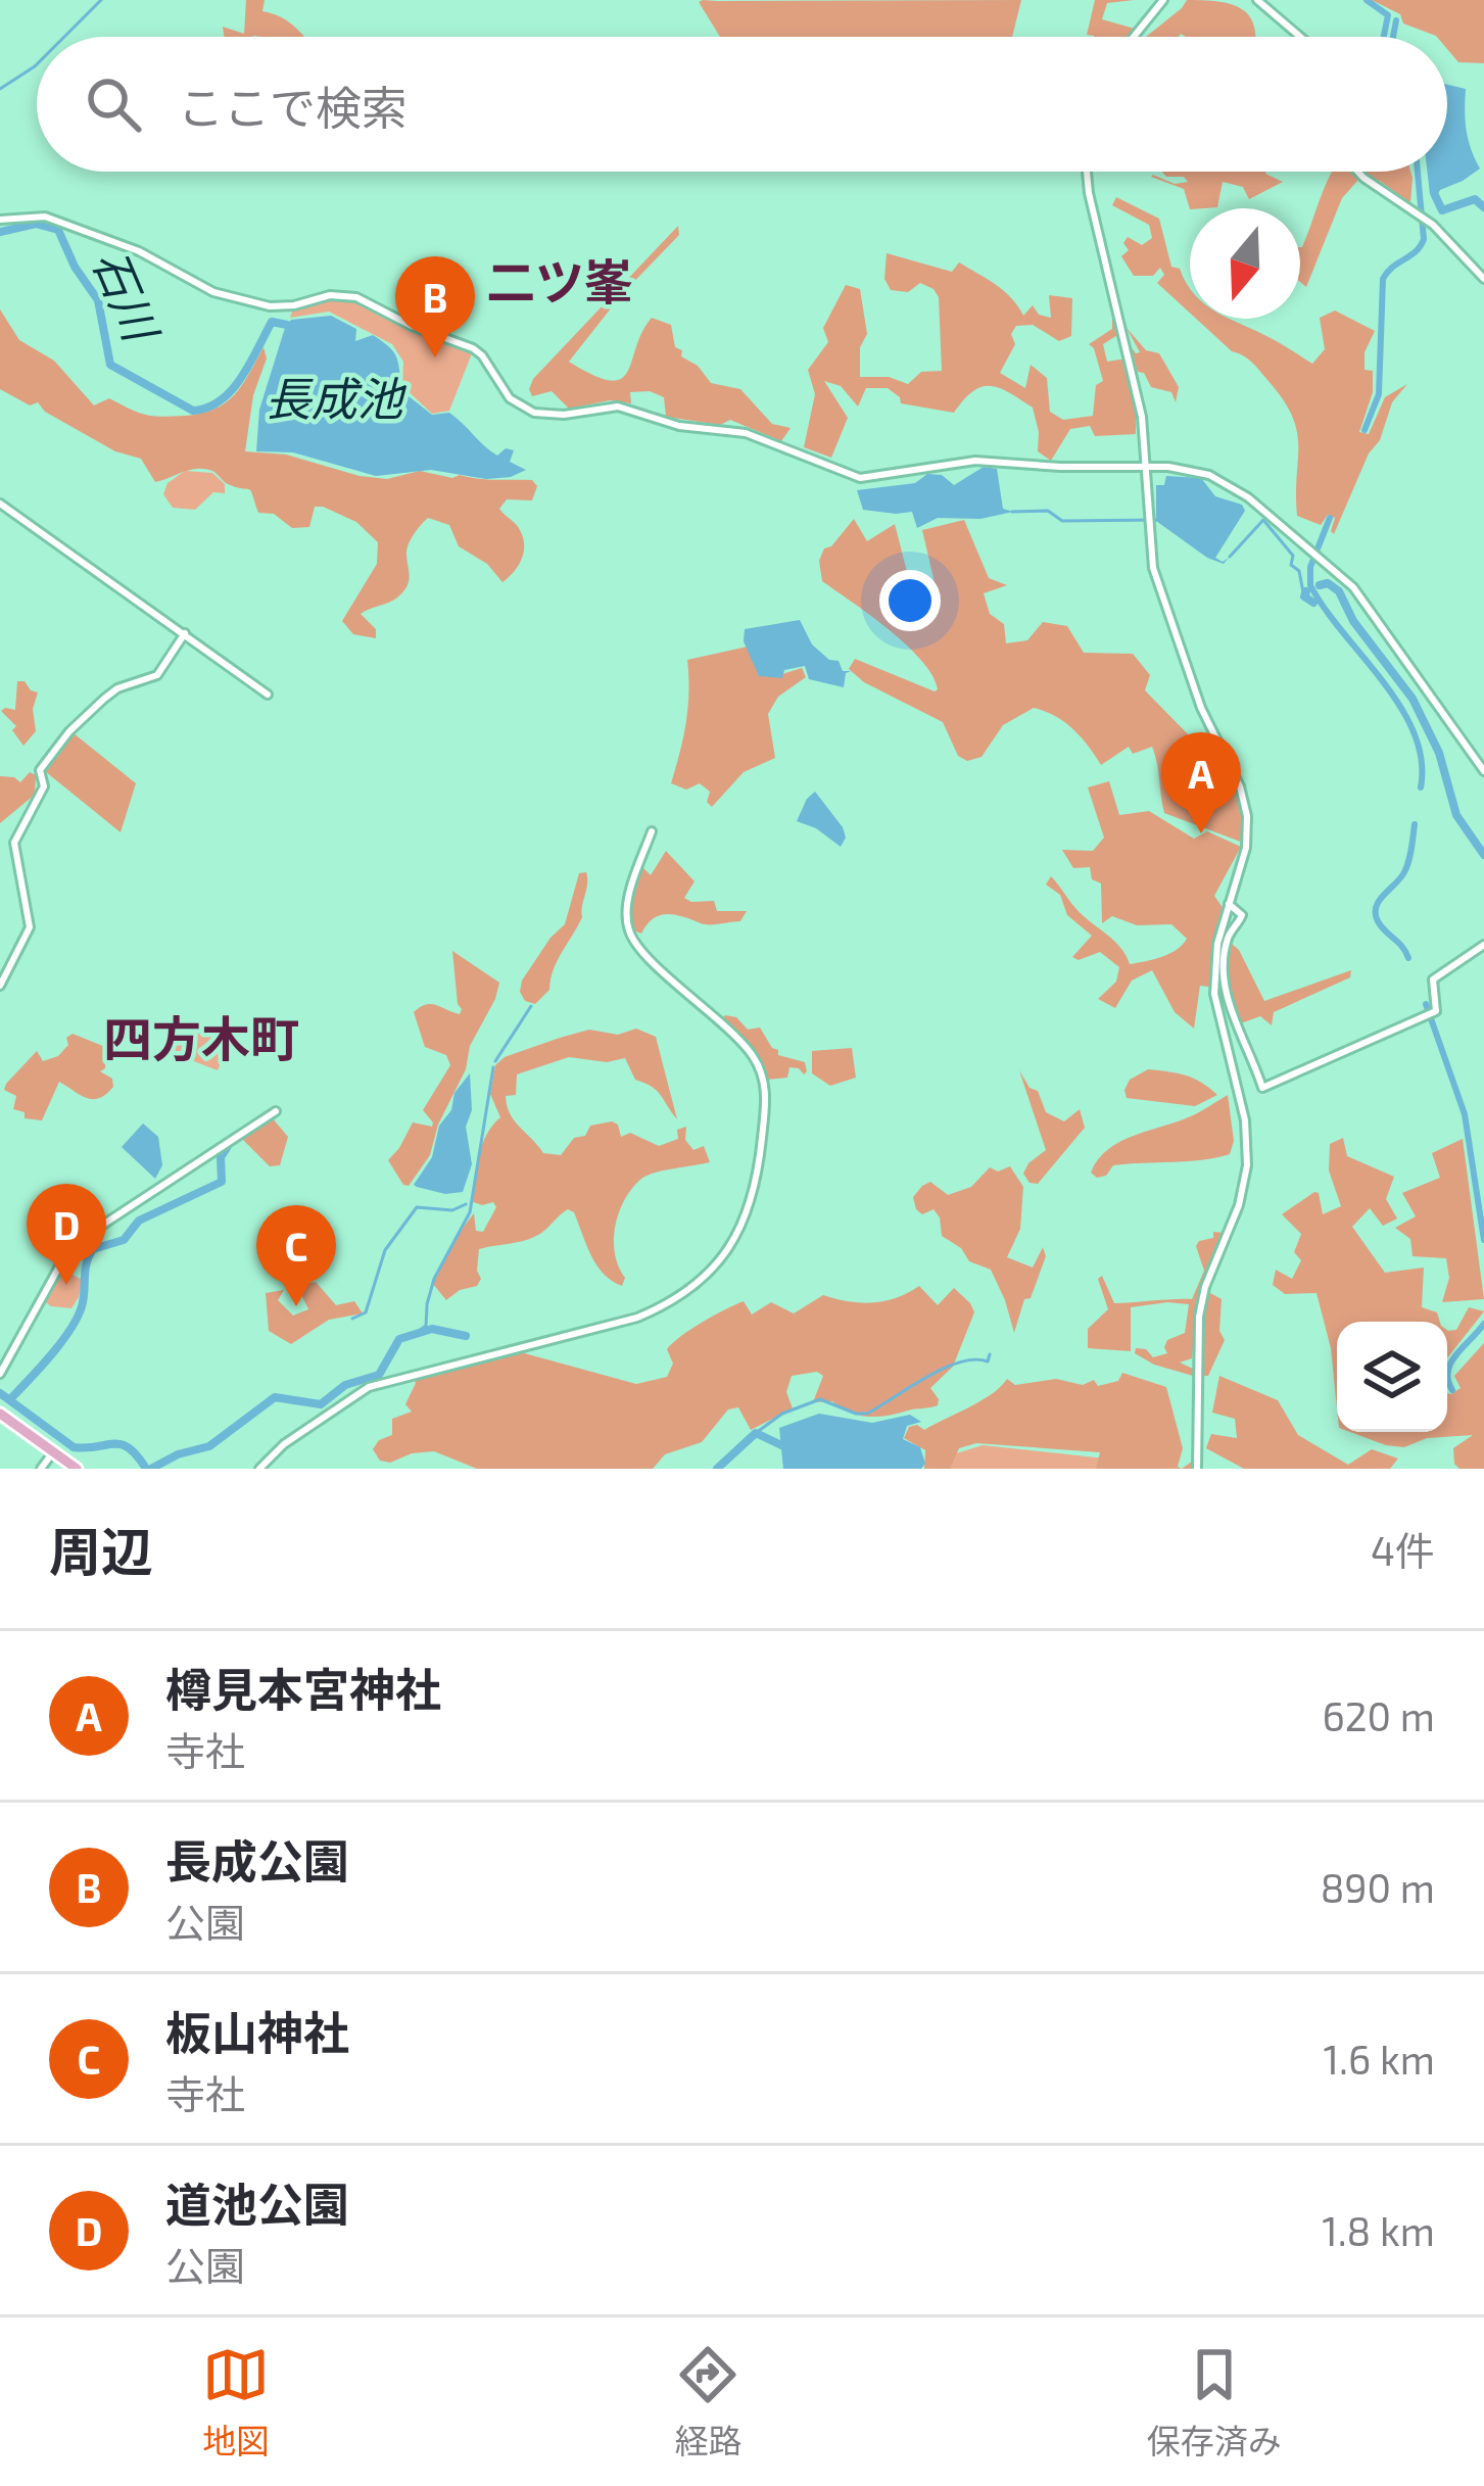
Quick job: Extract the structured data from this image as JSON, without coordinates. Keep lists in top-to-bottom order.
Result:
{
  "districts": ["二ツ峯", "四方木町"],
  "water": ["石川", "長成池"],
  "north": "bottom",
  "page": {
    "search": "ここで検索",
    "pins": [
      "B",
      "A",
      "D",
      "C"
    ],
    "heading": ["周辺", "4件"],
    "list": [
      {
        "mark": "A",
        "name": "樽見本宮神社",
        "note": "寺社",
        "value": "620 m"
      },
      {
        "mark": "B",
        "name": "長成公園",
        "note": "公園",
        "value": "890 m"
      },
      {
        "mark": "C",
        "name": "板山神社",
        "note": "寺社",
        "value": "1.6 km"
      },
      {
        "mark": "D",
        "name": "道池公園",
        "note": "公園",
        "value": "1.8 km"
      }
    ],
    "nav": ["地図", "経路", "保存済み"]
  }
}
